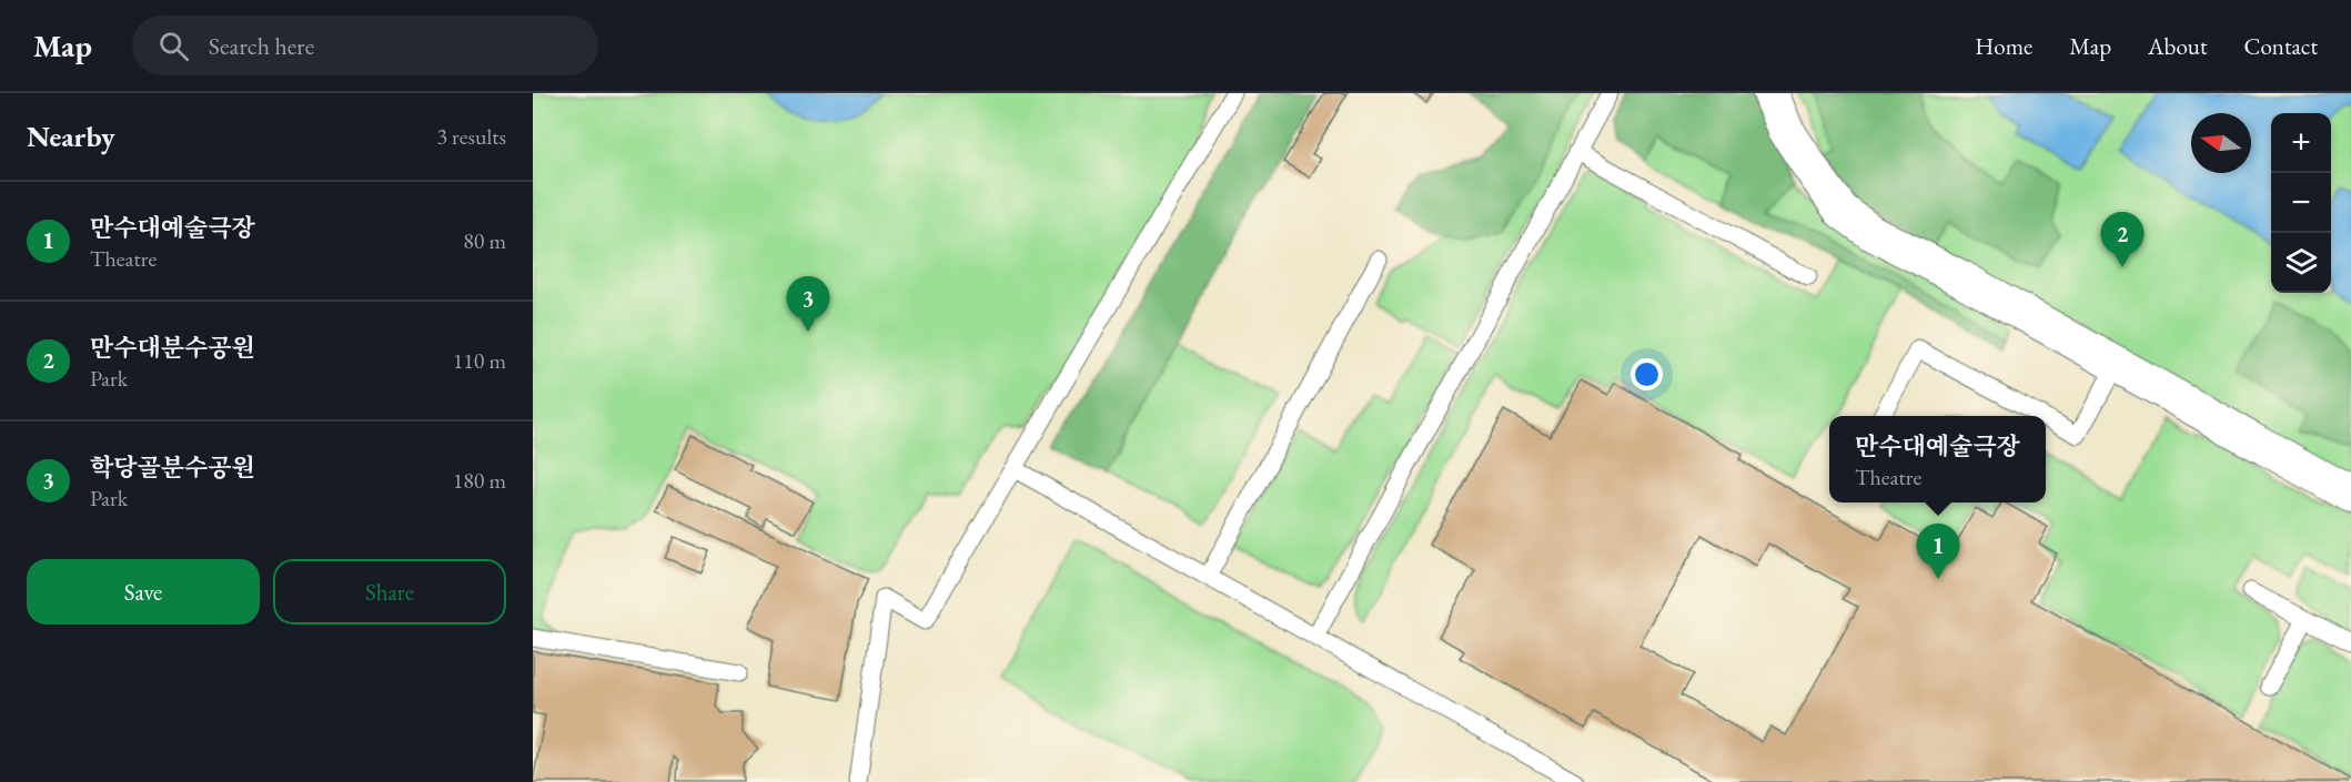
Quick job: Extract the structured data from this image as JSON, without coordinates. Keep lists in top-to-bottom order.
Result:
{
  "north": "left",
  "page": {
    "header": "Map",
    "search": "Search here",
    "nav": [
      "Home",
      "Map",
      "About",
      "Contact"
    ],
    "heading": ["Nearby", "3 results"],
    "map_buttons": ["+", "−"],
    "list": [
      {
        "mark": "1",
        "name": "만수대예술극장",
        "note": "Theatre",
        "value": "80 m"
      },
      {
        "mark": "2",
        "name": "만수대분수공원",
        "note": "Park",
        "value": "110 m"
      },
      {
        "mark": "3",
        "name": "학당골분수공원",
        "note": "Park",
        "value": "180 m"
      }
    ],
    "pins": ["2", "3", "1"],
    "popup": ["만수대예술극장", "Theatre"],
    "buttons": ["Save", "Share"]
  }
}
